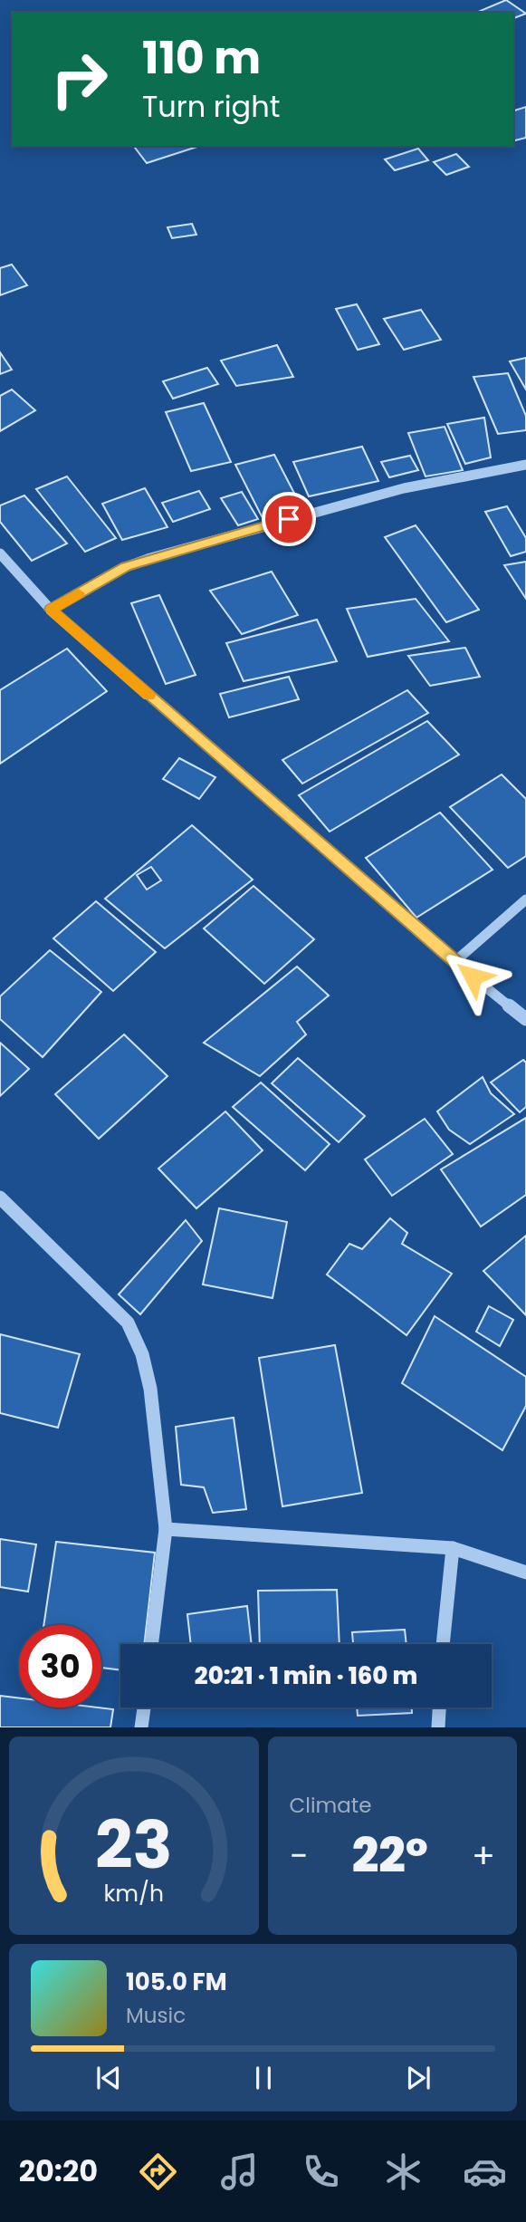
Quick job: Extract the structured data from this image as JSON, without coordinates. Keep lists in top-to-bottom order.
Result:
{
  "page": {
    "turn": ["110 m", "Turn right"],
    "limit": "30",
    "trip": "20:21 · 1 min · 160 m",
    "tile": "Climate",
    "heat": ["−", "22°", "+"],
    "song": ["105.0 FM", "Music"],
    "tabs": "20:20",
    "gauge": ["23", "km/h"]
  }
}
